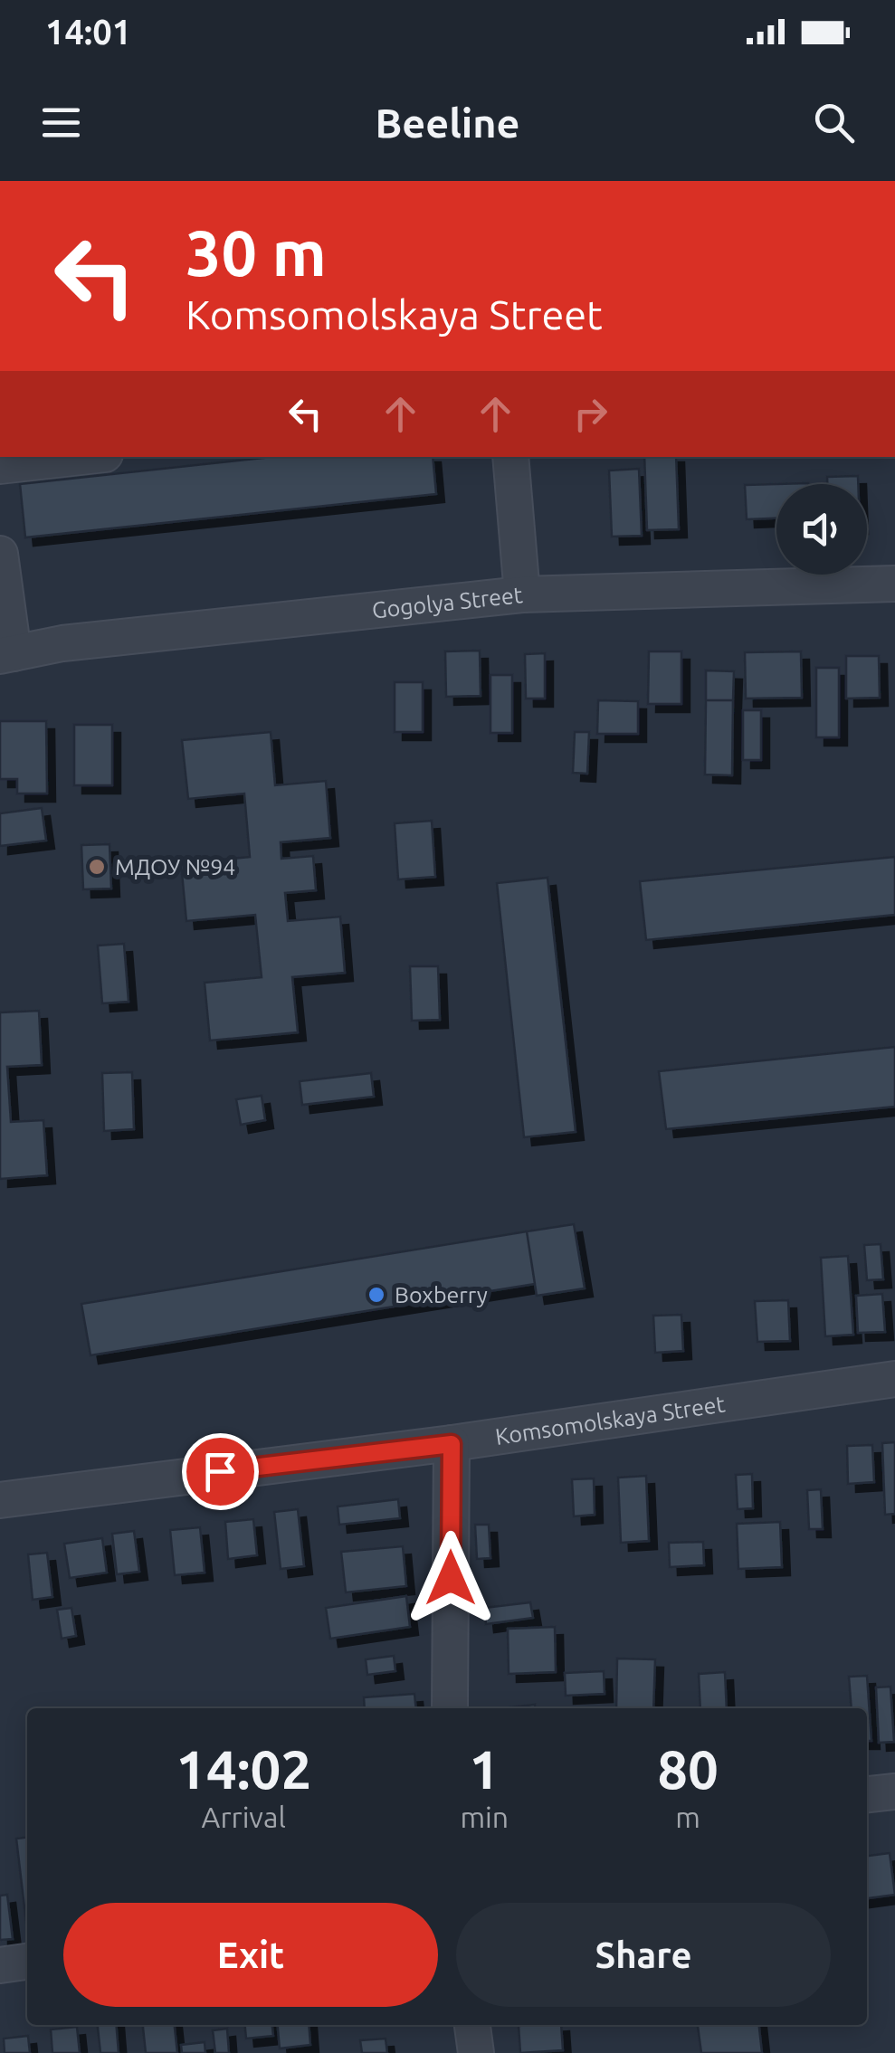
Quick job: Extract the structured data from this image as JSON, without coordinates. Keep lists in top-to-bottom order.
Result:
{
  "streets": {
    "street": ["Gogolya Street", "Komsomolskaya Street"]
  },
  "places": ["МДОУ №94", "Boxberry"],
  "page": {
    "status": "14:01",
    "header": "Beeline",
    "turn": ["30 m", "Komsomolskaya Street"],
    "eta": [
      "14:02",
      "Arrival",
      "1",
      "min",
      "80",
      "m"
    ],
    "buttons": ["Exit", "Share"]
  }
}
